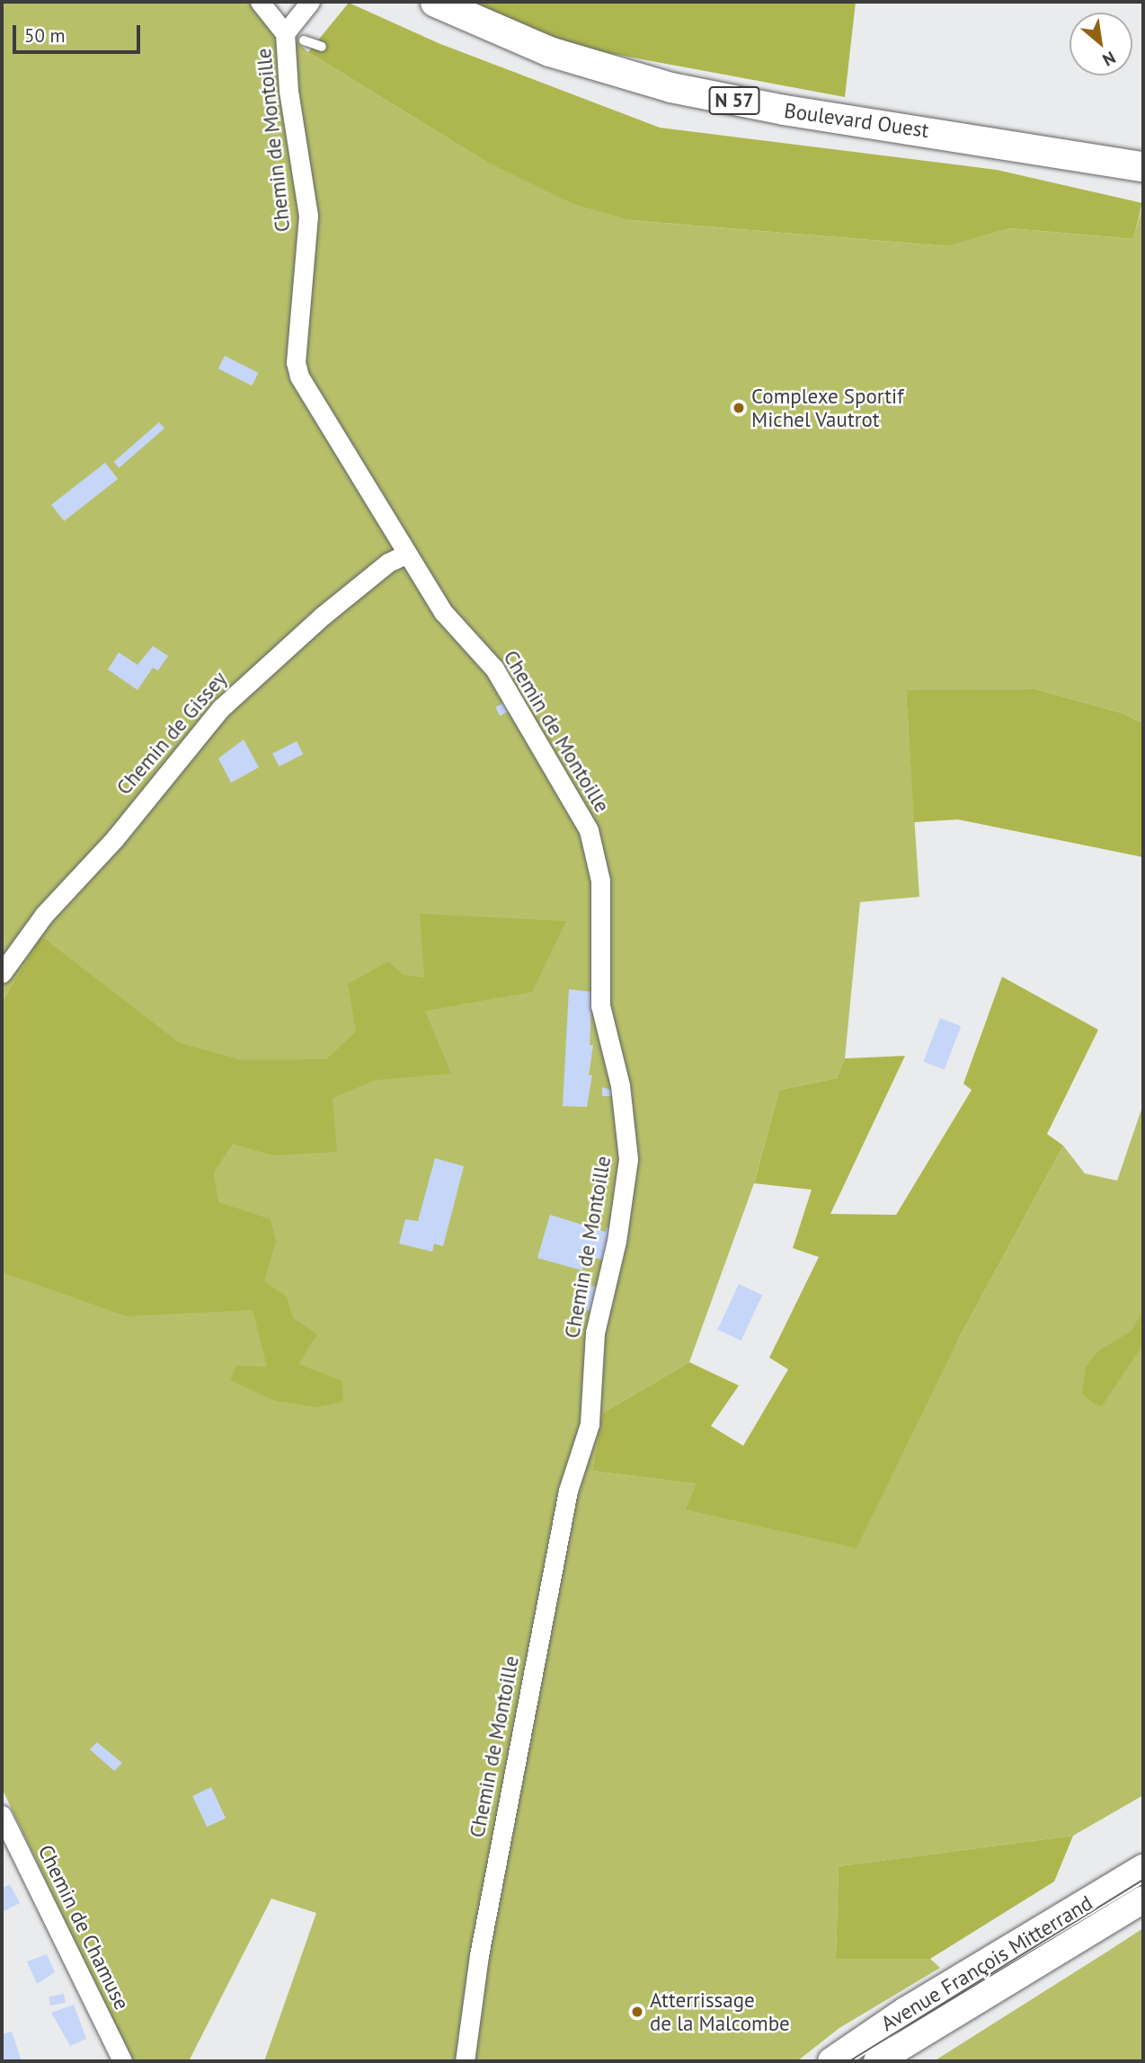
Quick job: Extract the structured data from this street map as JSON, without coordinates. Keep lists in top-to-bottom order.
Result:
{
  "streets": {
    "main road": ["N 57", "Boulevard Ouest", "Avenue François Mitterrand"],
    "street": ["Chemin de Montoille", "Chemin de Gissey", "Chemin de Chamuse"]
  },
  "crossings": [
    ["Chemin de Montoille", "Chemin de Gissey"]
  ],
  "places": ["Complexe Sportif Michel Vautrot", "Atterrissage de la Malcombe"],
  "scale_bar": "50 m",
  "north": "bottom right"
}
